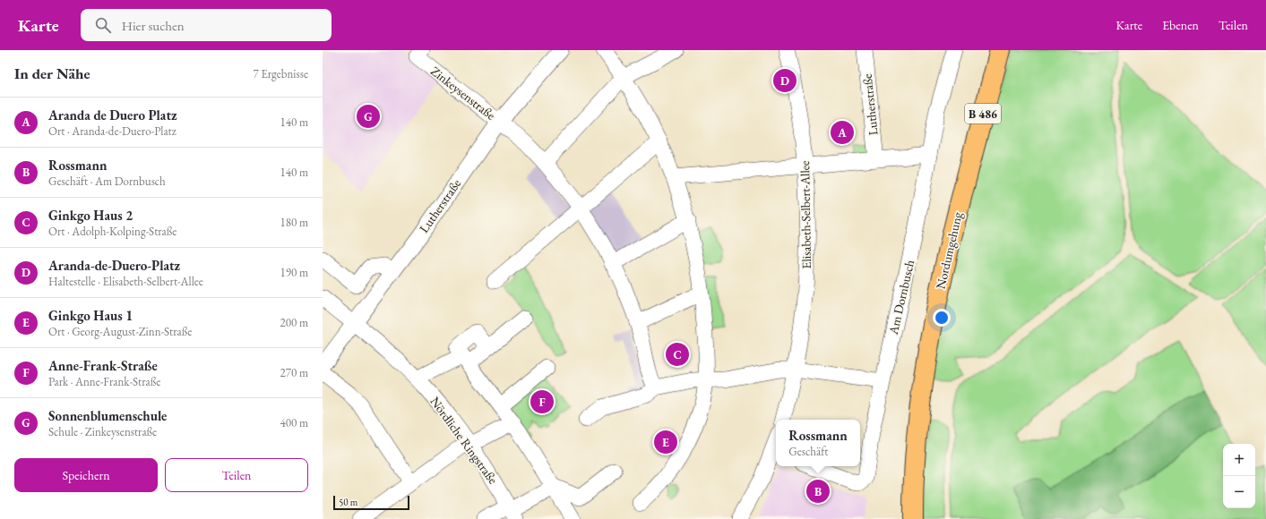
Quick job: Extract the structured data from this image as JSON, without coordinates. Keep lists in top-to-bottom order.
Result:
{
  "streets": {
    "main road": ["B 486", "Nordumgehung"],
    "street": [
      "Zinkeysenstraße",
      "Lutherstraße",
      "Elisabeth-Selbert-Allee",
      "Am Dornbusch",
      "Nördliche Ringstraße"
    ]
  },
  "crossings": [
    ["Zinkeysenstraße", "Lutherstraße"],
    ["Lutherstraße", "Nördliche Ringstraße"]
  ],
  "scale_bar": "50 m",
  "page": {
    "header": "Karte",
    "search": "Hier suchen",
    "nav": ["Karte", "Ebenen", "Teilen"],
    "heading": ["In der Nähe", "7 Ergebnisse"],
    "pins": [
      "D",
      "G",
      "A",
      "C",
      "F",
      "E",
      "B"
    ],
    "list": [
      {
        "mark": "A",
        "name": "Aranda de Duero Platz",
        "note": "Ort · Aranda-de-Duero-Platz",
        "value": "140 m"
      },
      {
        "mark": "B",
        "name": "Rossmann",
        "note": "Geschäft · Am Dornbusch",
        "value": "140 m"
      },
      {
        "mark": "C",
        "name": "Ginkgo Haus 2",
        "note": "Ort · Adolph-Kolping-Straße",
        "value": "180 m"
      },
      {
        "mark": "D",
        "name": "Aranda-de-Duero-Platz",
        "note": "Haltestelle · Elisabeth-Selbert-Allee",
        "value": "190 m"
      },
      {
        "mark": "E",
        "name": "Ginkgo Haus 1",
        "note": "Ort · Georg-August-Zinn-Straße",
        "value": "200 m"
      },
      {
        "mark": "F",
        "name": "Anne-Frank-Straße",
        "note": "Park · Anne-Frank-Straße",
        "value": "270 m"
      },
      {
        "mark": "G",
        "name": "Sonnenblumenschule",
        "note": "Schule · Zinkeysenstraße",
        "value": "400 m"
      }
    ],
    "popup": ["Rossmann", "Geschäft"],
    "map_buttons": ["+", "−"],
    "buttons": ["Speichern", "Teilen"],
    "scale": "50 m"
  }
}
